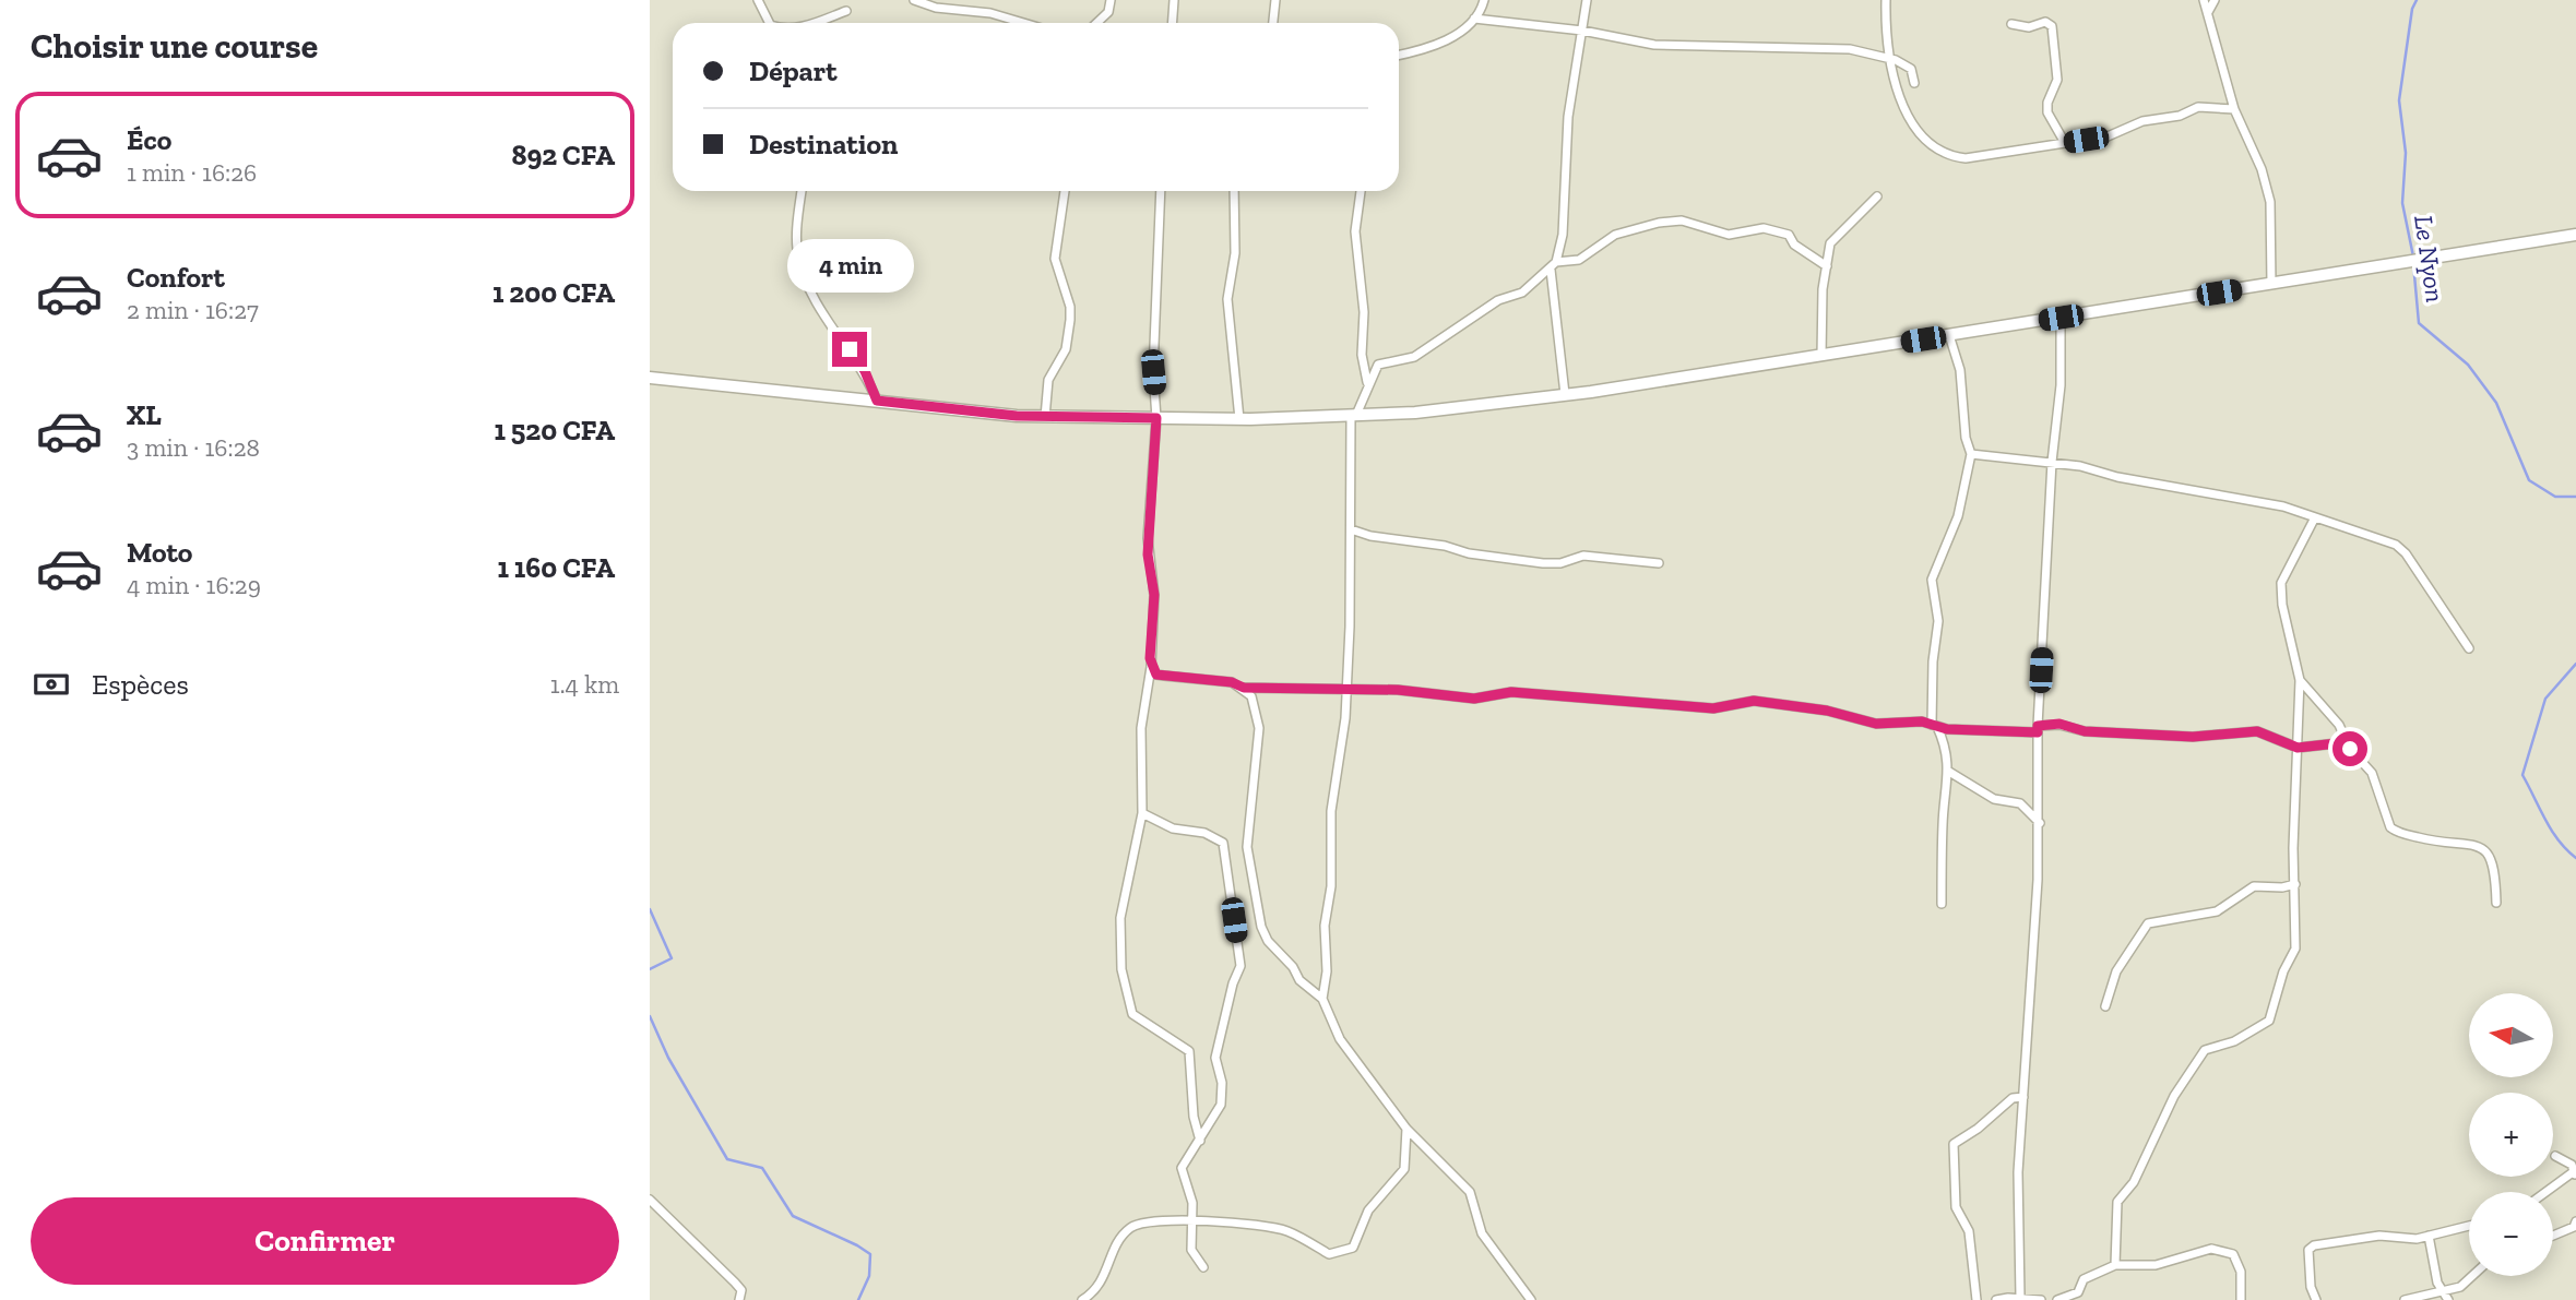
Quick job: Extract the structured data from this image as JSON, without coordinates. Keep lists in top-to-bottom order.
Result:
{
  "water": ["Le Nyon"],
  "north": "left",
  "page": {
    "heading": "Choisir une course",
    "banner": ["Départ", "Destination"],
    "list": [
      {
        "name": "Éco",
        "note": "1 min · 16:26",
        "value": "892 CFA"
      },
      {
        "name": "Confort",
        "note": "2 min · 16:27",
        "value": "1 200 CFA"
      },
      {
        "name": "XL",
        "note": "3 min · 16:28",
        "value": "1 520 CFA"
      },
      {
        "name": "Moto",
        "note": "4 min · 16:29",
        "value": "1 160 CFA"
      }
    ],
    "bubble": "4 min",
    "pay": ["Espèces", "1.4 km"],
    "map_buttons": ["+", "−"],
    "buttons": "Confirmer"
  }
}
